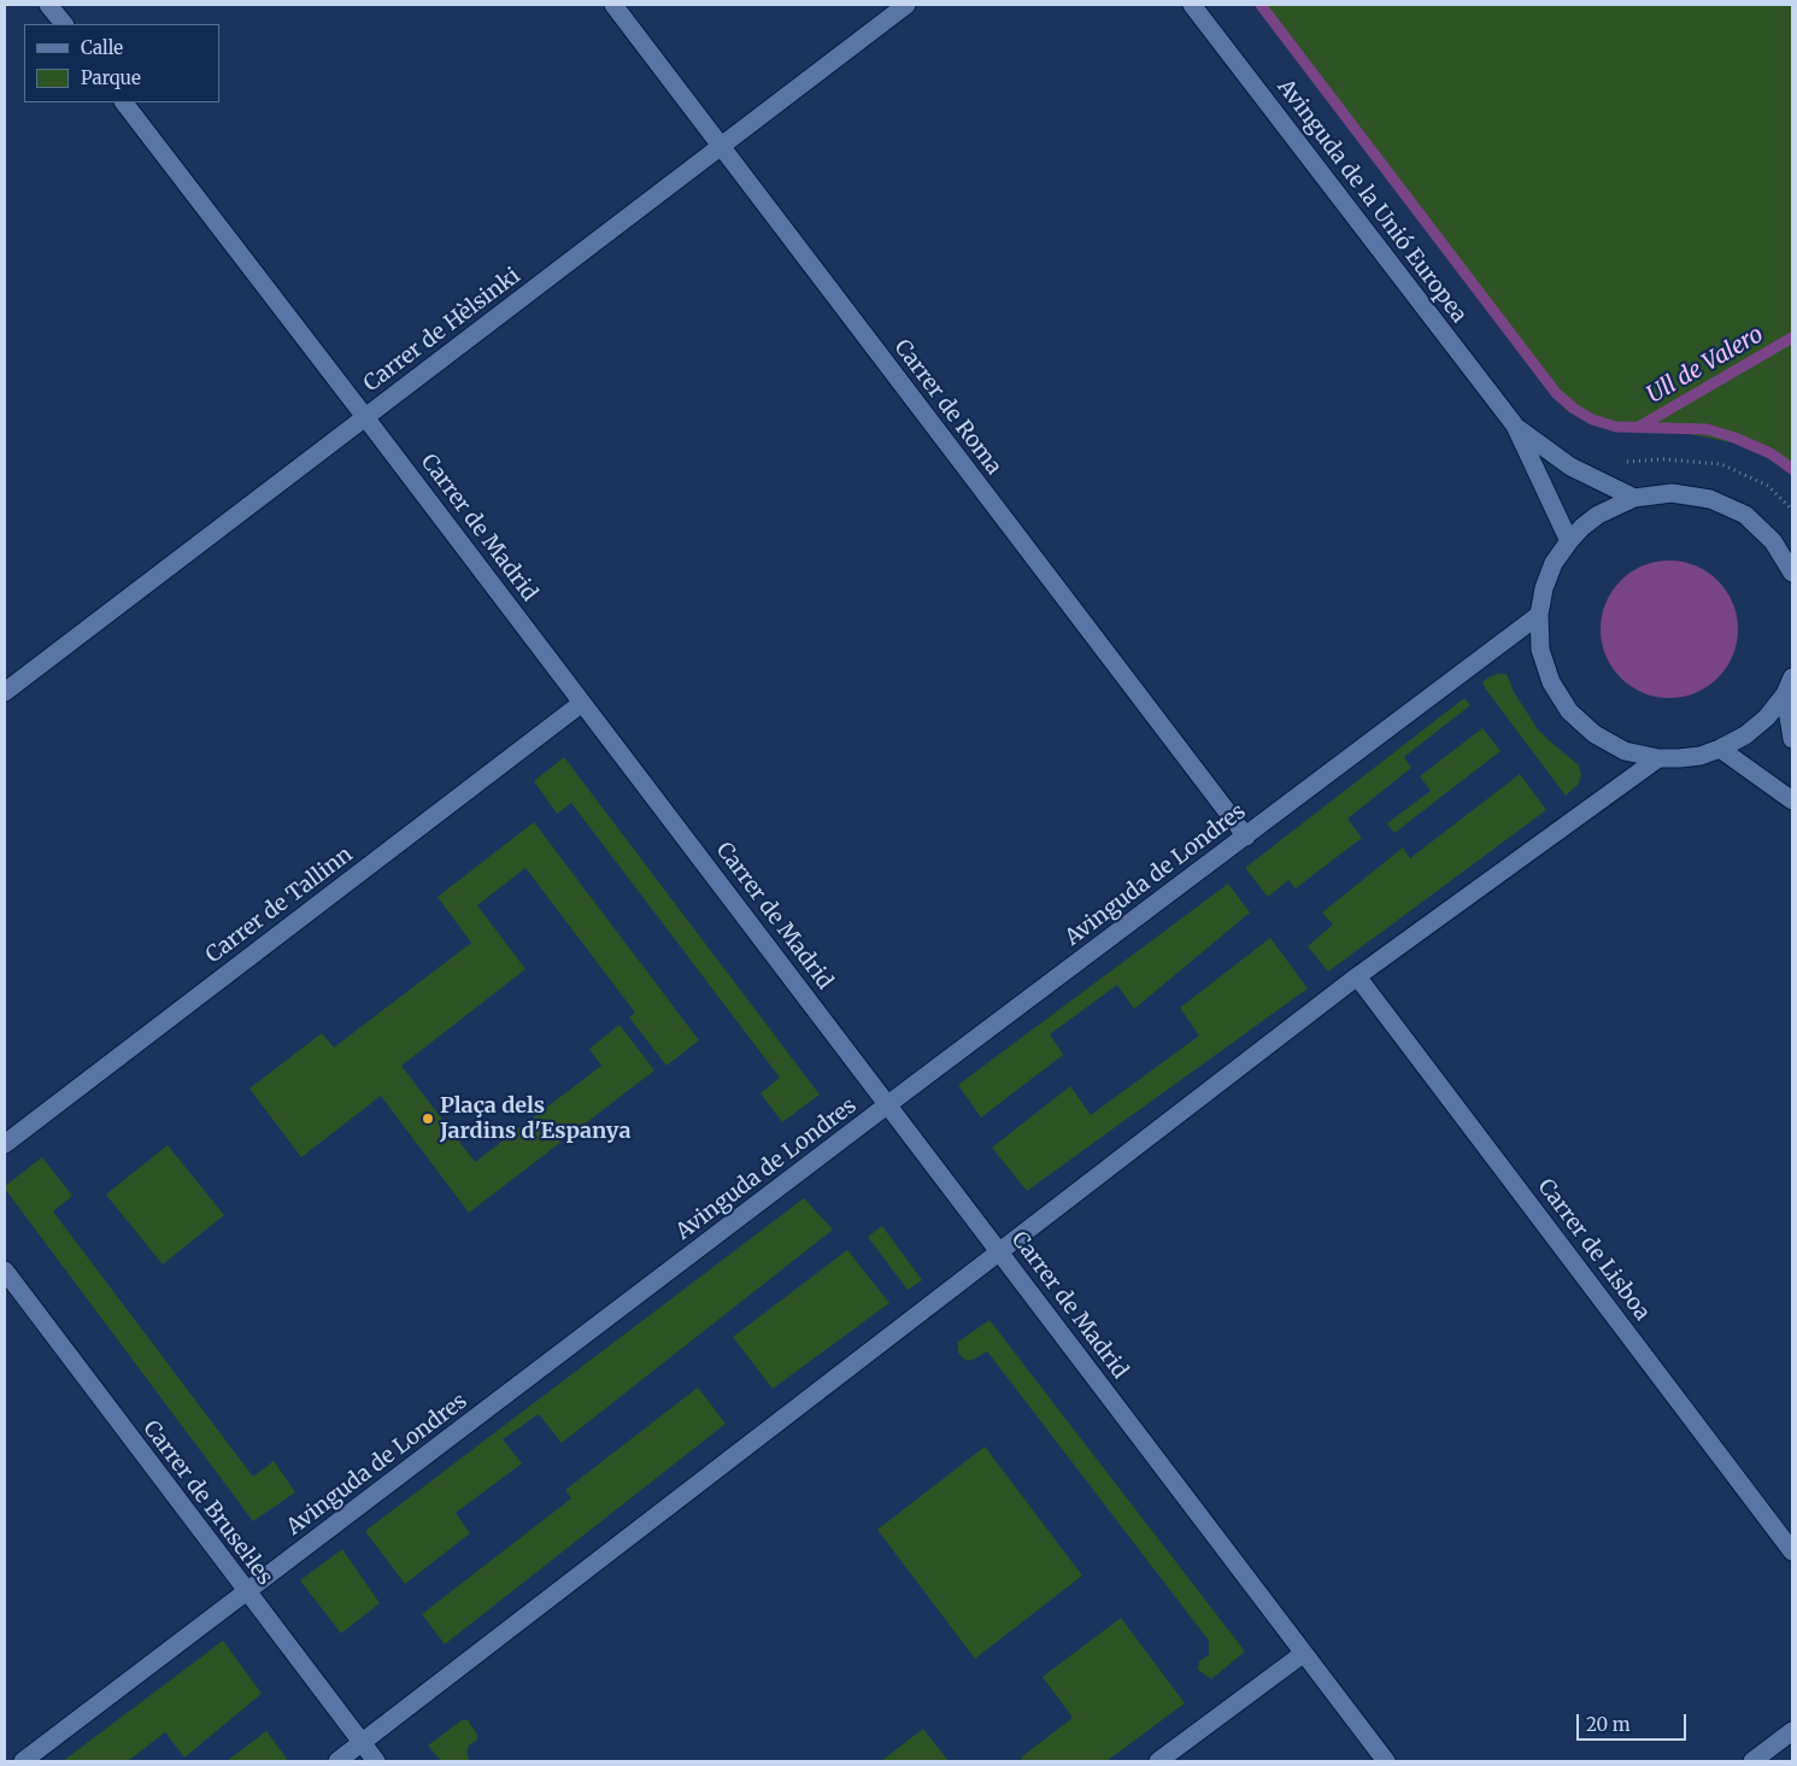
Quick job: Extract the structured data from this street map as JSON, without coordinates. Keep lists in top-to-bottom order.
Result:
{
  "streets": {
    "street": [
      "Avinguda de la Unió Europea",
      "Carrer de Hèlsinki",
      "Carrer de Roma",
      "Carrer de Madrid",
      "Avinguda de Londres",
      "Carrer de Tallinn",
      "Carrer de Lisboa",
      "Carrer de Brusel·les"
    ]
  },
  "crossings": [
    ["Carrer de Hèlsinki", "Carrer de Roma"],
    ["Carrer de Hèlsinki", "Carrer de Madrid"],
    ["Carrer de Roma", "Avinguda de Londres"],
    ["Carrer de Madrid", "Avinguda de Londres"],
    ["Carrer de Madrid", "Carrer de Tallinn"],
    ["Avinguda de Londres", "Carrer de Brusel·les"]
  ],
  "water": ["Ull de Valero"],
  "places": ["Plaça dels Jardins d'Espanya"],
  "legend": ["Calle", "Parque"],
  "scale_bar": "20 m"
}
